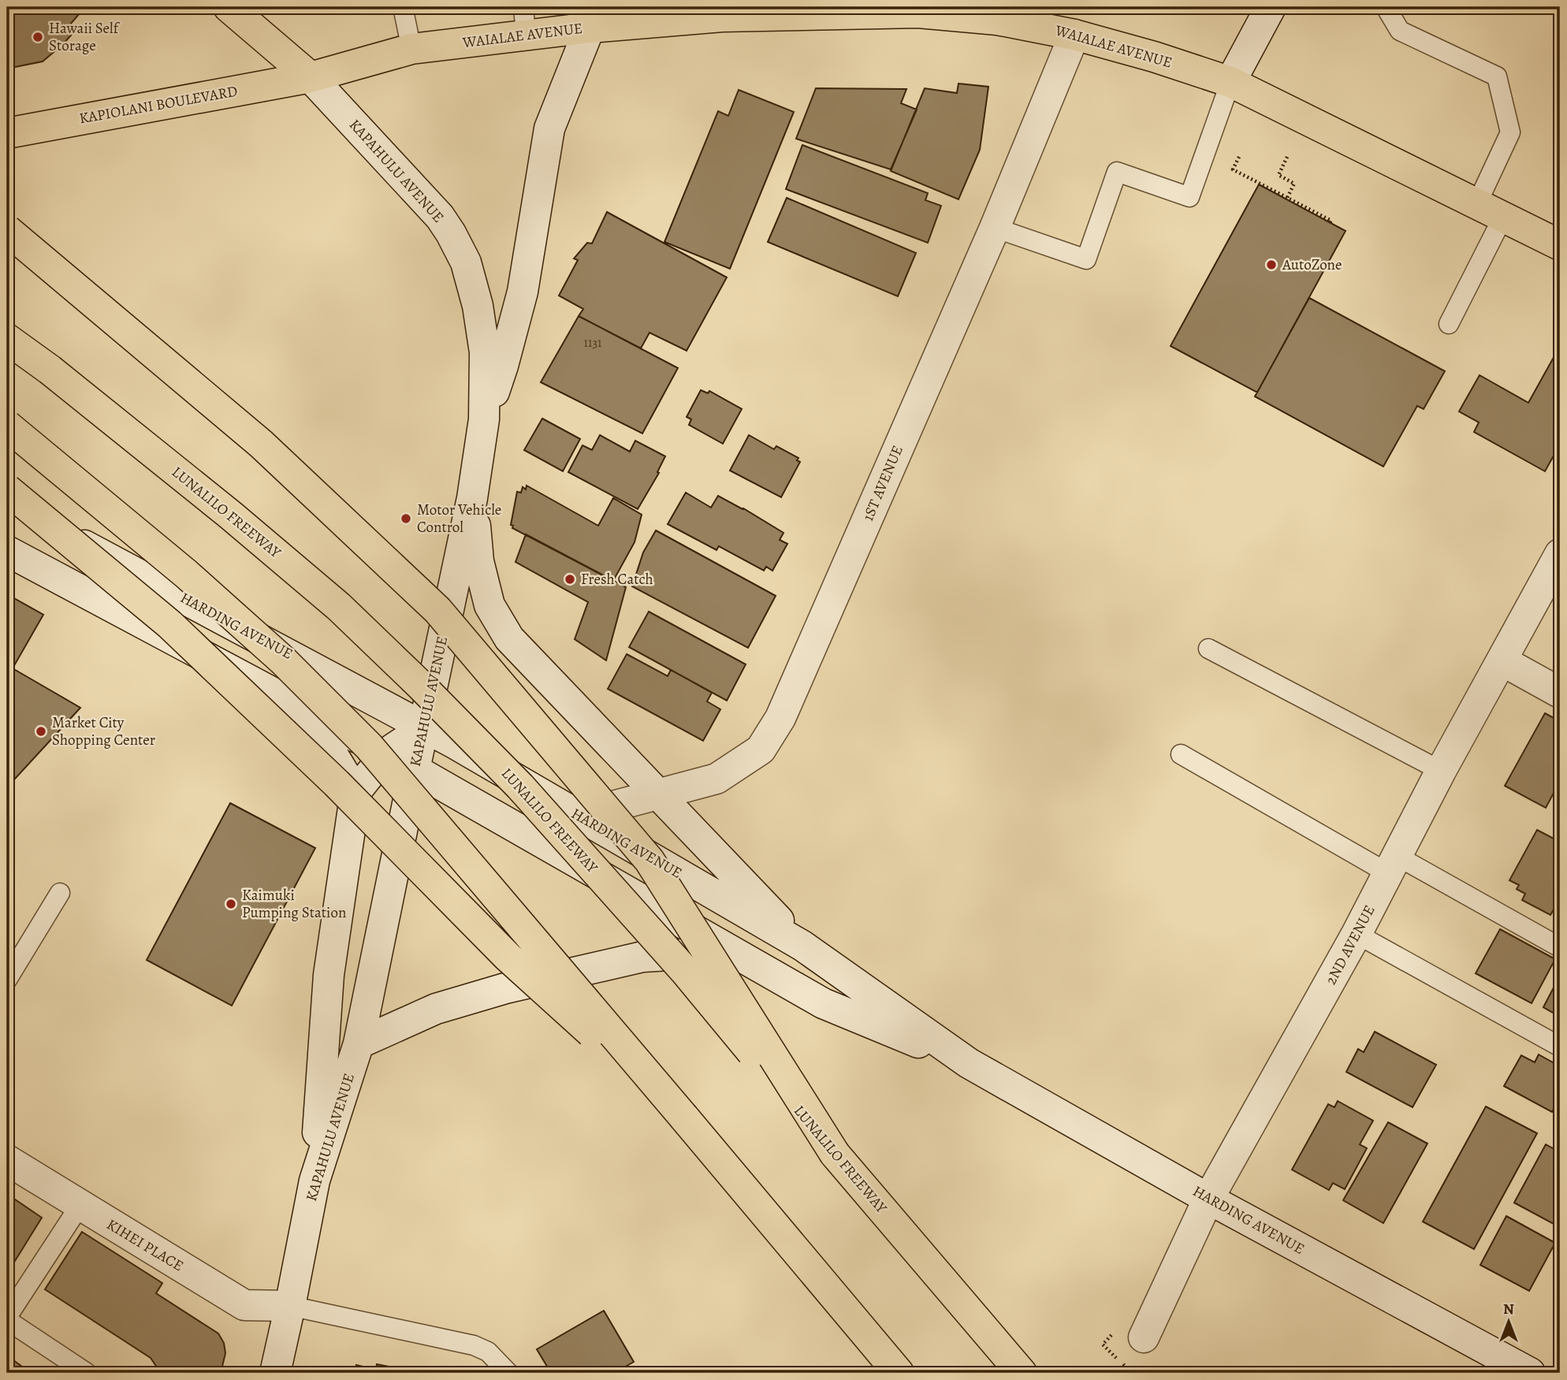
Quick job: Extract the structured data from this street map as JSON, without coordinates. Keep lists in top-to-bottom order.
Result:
{
  "streets": {
    "main road": [
      "WAIALAE AVENUE",
      "KAPIOLANI BOULEVARD",
      "KAPAHULU AVENUE",
      "1ST AVENUE",
      "LUNALILO FREEWAY",
      "HARDING AVENUE",
      "2ND AVENUE",
      "KIHEI PLACE"
    ]
  },
  "crossings": [
    ["WAIALAE AVENUE", "KAPIOLANI BOULEVARD"],
    ["WAIALAE AVENUE", "KAPAHULU AVENUE"],
    ["WAIALAE AVENUE", "1ST AVENUE"],
    ["KAPIOLANI BOULEVARD", "KAPAHULU AVENUE"],
    ["KAPAHULU AVENUE", "HARDING AVENUE"],
    ["KAPAHULU AVENUE", "KIHEI PLACE"],
    ["1ST AVENUE", "HARDING AVENUE"],
    ["HARDING AVENUE", "2ND AVENUE"]
  ],
  "places": [
    "Hawaii Self Storage",
    "AutoZone",
    "Motor Vehicle Control",
    "Fresh Catch",
    "Market City Shopping Center",
    "Kaimuki Pumping Station"
  ],
  "house_numbers": ["1131"],
  "north": "top"
}
